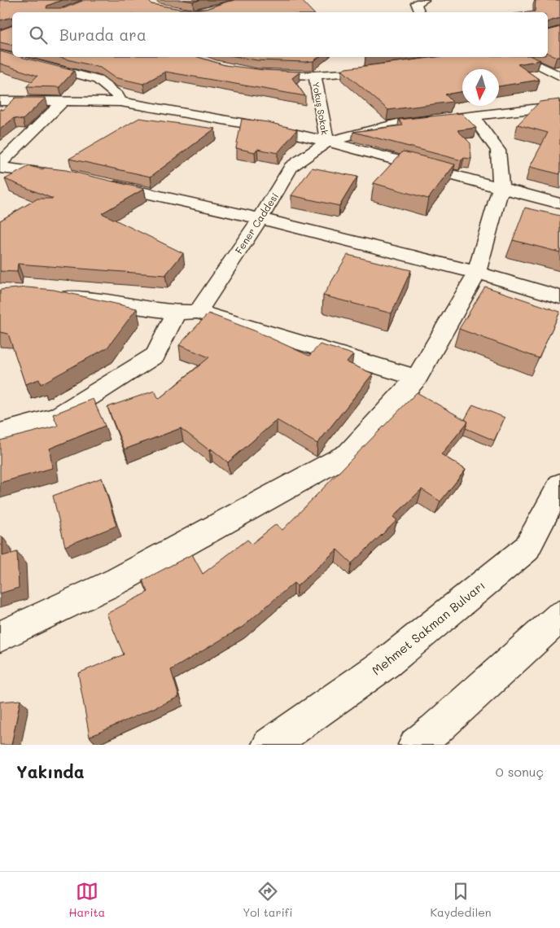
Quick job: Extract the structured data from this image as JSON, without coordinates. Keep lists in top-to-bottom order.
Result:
{
  "streets": {
    "street": ["Yokuş Sokak", "Fener Caddesi", "Mehmet Sakman Bulvarı"]
  },
  "crossings": [
    ["Yokuş Sokak", "Fener Caddesi"]
  ],
  "north": "bottom",
  "page": {
    "search": "Burada ara",
    "heading": ["Yakında", "0 sonuç"],
    "nav": ["Harita", "Yol tarifi", "Kaydedilen"]
  }
}
